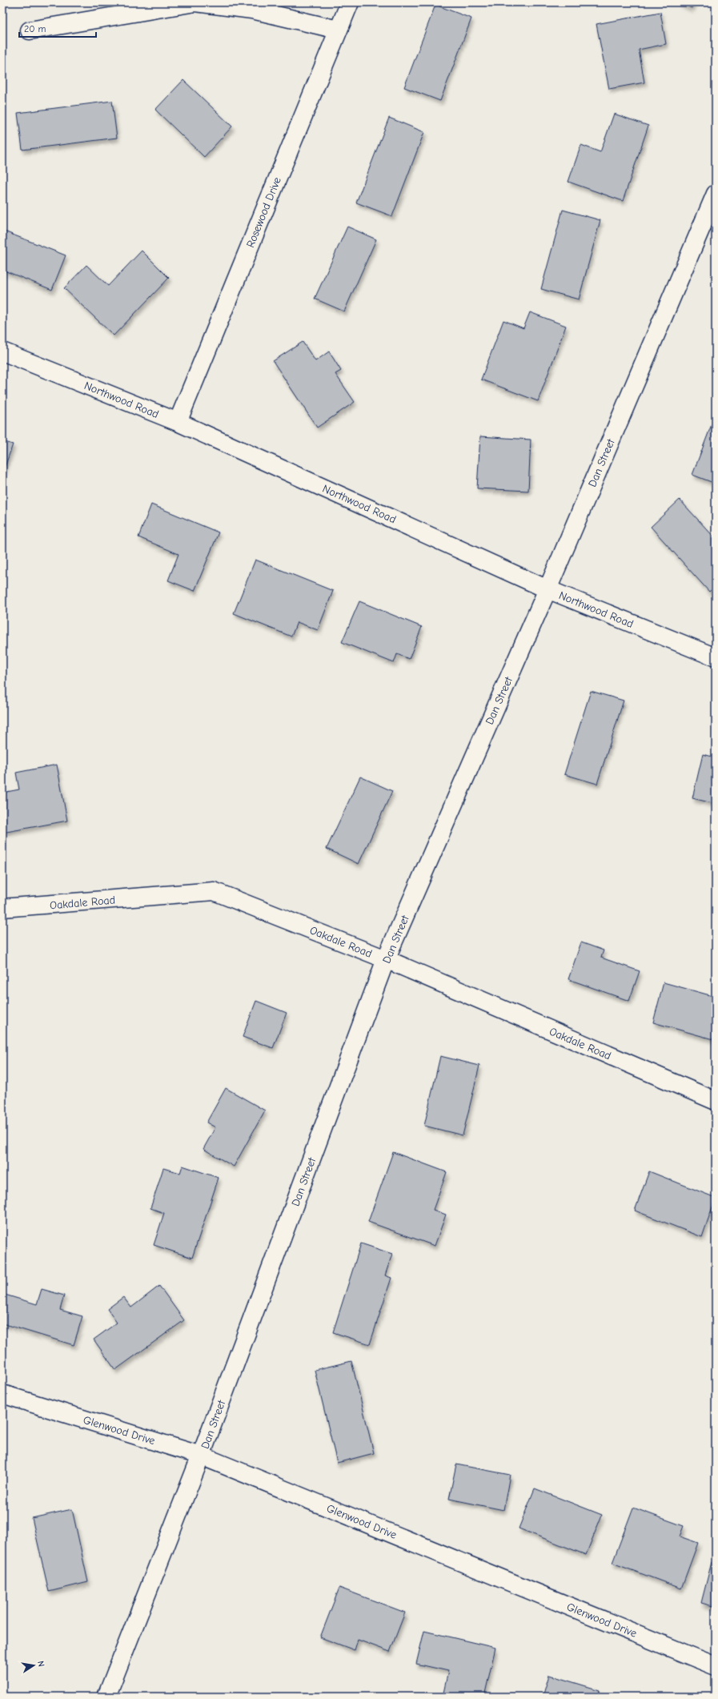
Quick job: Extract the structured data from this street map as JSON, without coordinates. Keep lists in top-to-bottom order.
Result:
{
  "streets": {
    "street": [
      "Rosewood Drive",
      "Northwood Road",
      "Dan Street",
      "Oakdale Road",
      "Glenwood Drive"
    ]
  },
  "crossings": [
    ["Rosewood Drive", "Northwood Road"],
    ["Northwood Road", "Dan Street"],
    ["Dan Street", "Oakdale Road"],
    ["Dan Street", "Glenwood Drive"]
  ],
  "scale_bar": "20 m",
  "north": "right"
}
